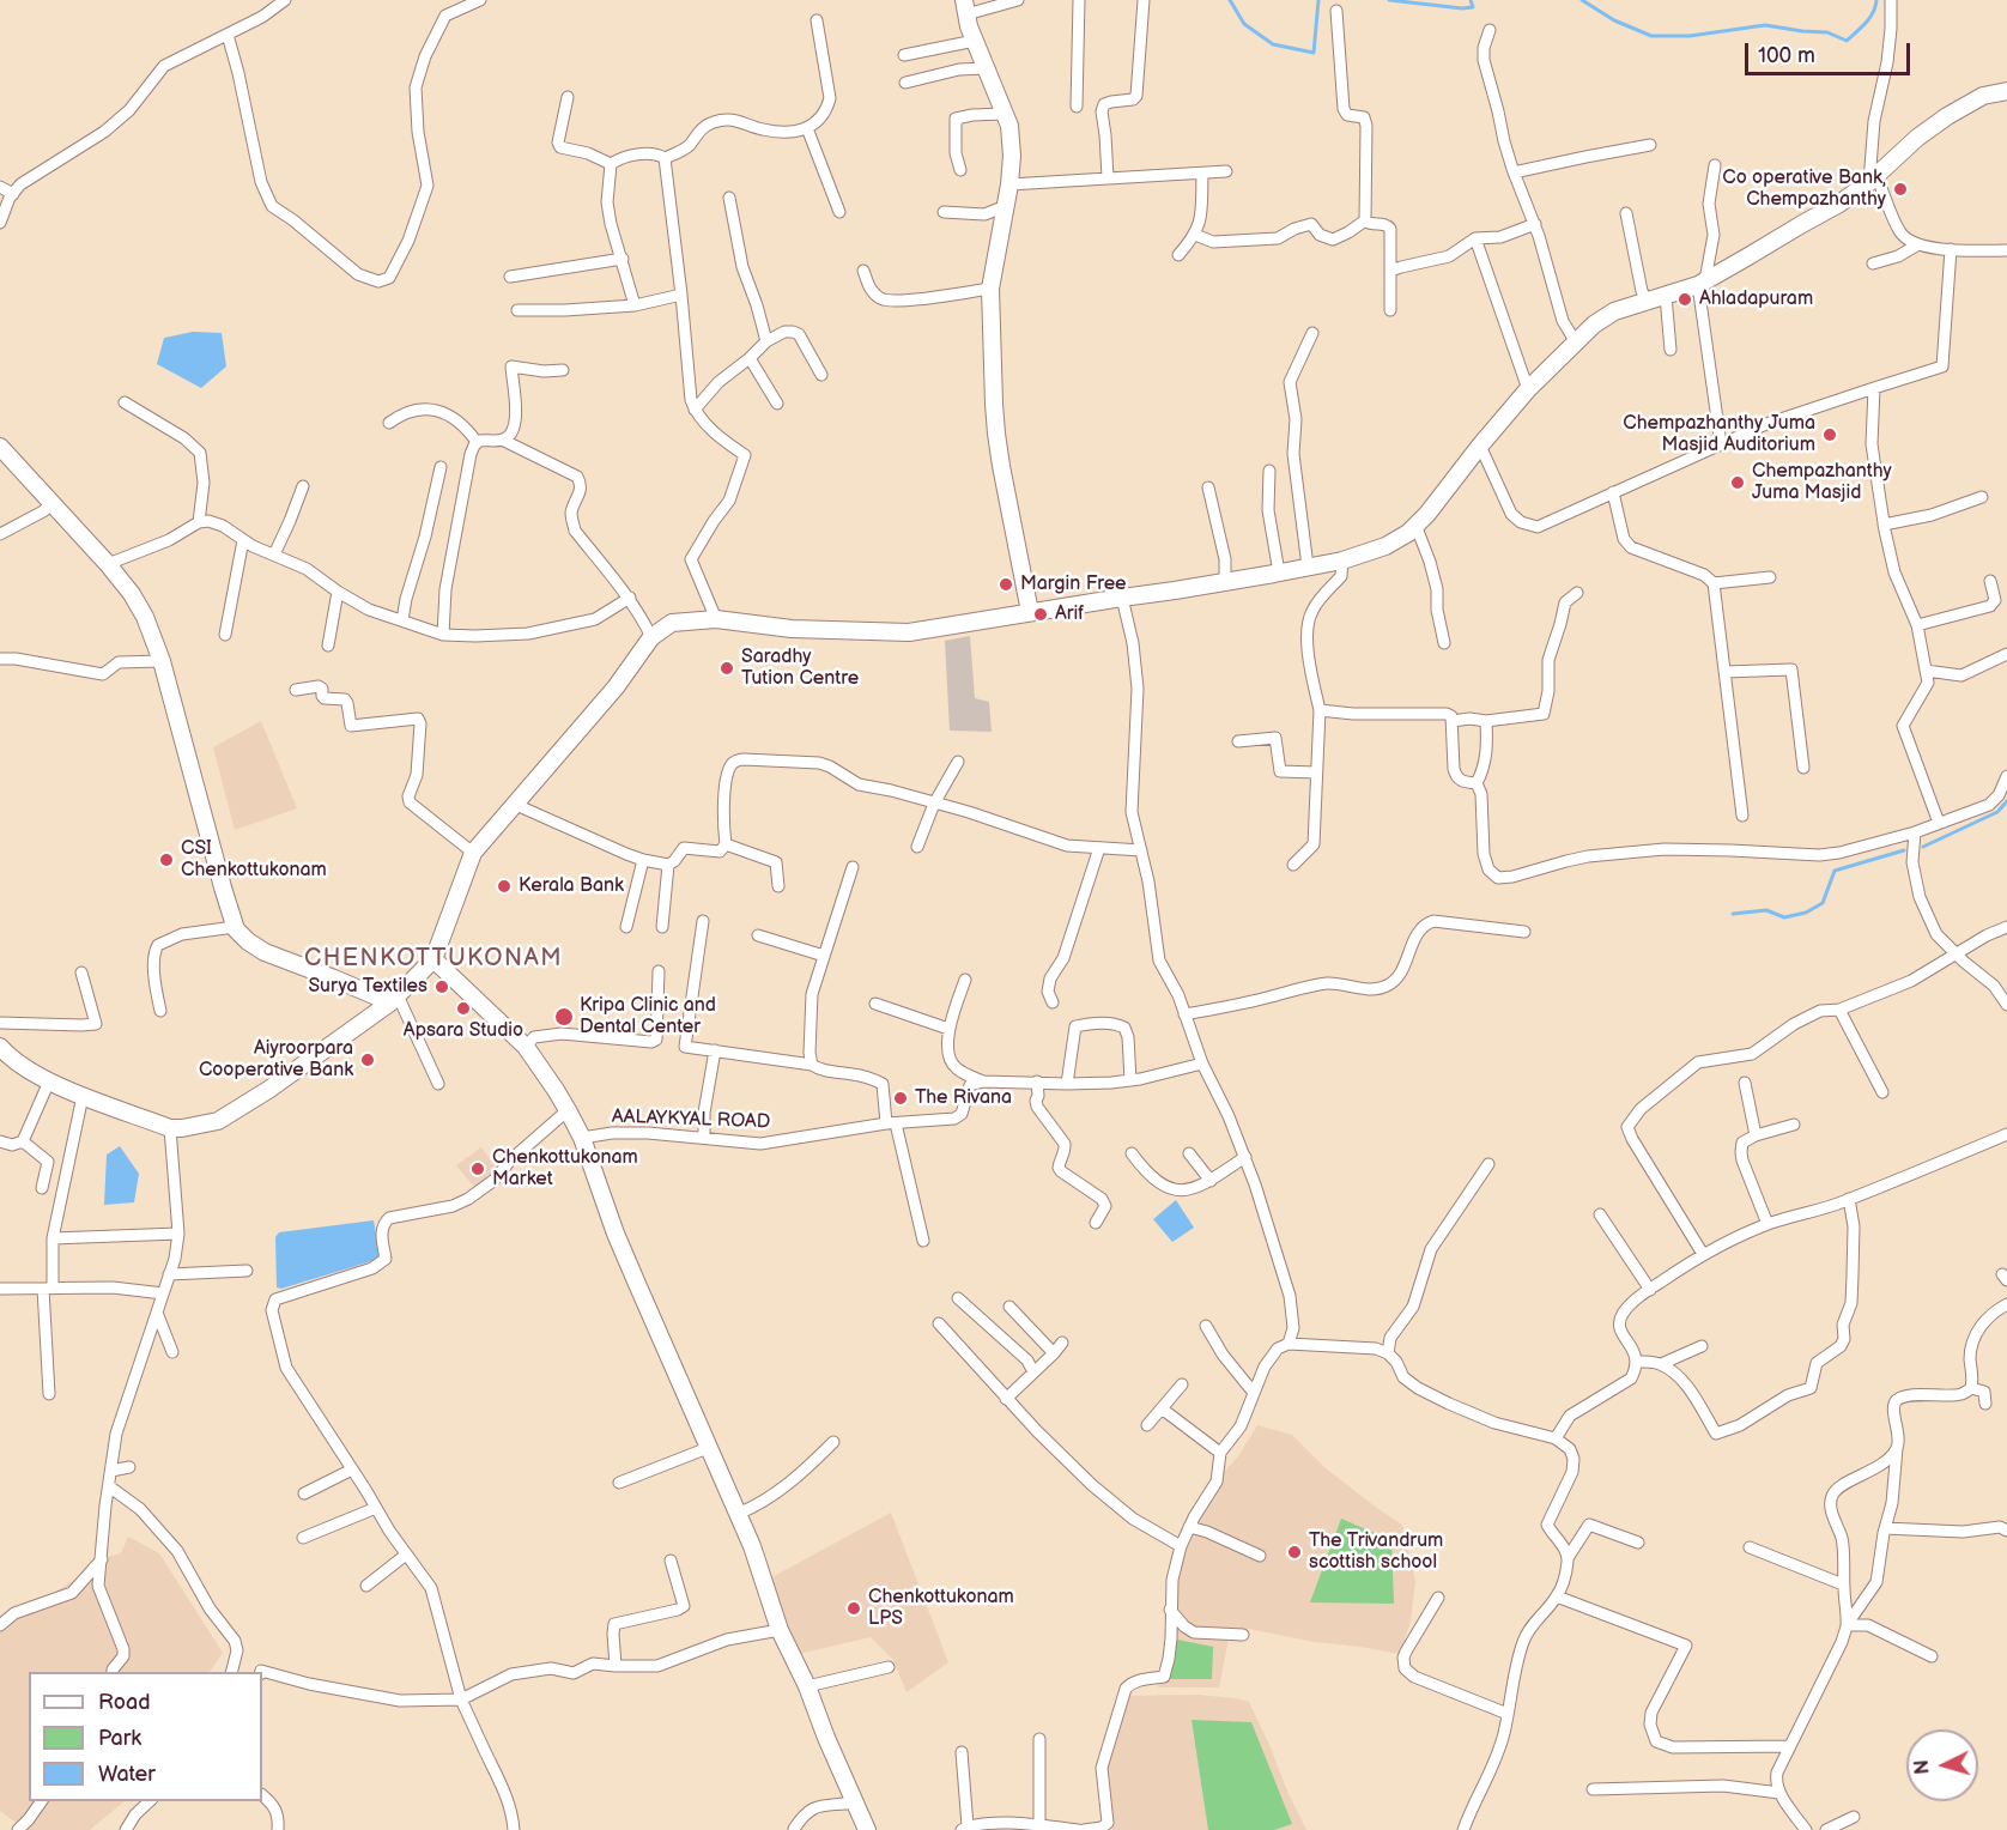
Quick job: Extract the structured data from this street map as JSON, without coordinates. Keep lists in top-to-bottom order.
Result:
{
  "streets": {
    "street": ["AALAYKYAL ROAD"]
  },
  "districts": ["CHENKOTTUKONAM"],
  "places": [
    "Co operative Bank, Chempazhanthy",
    "Ahladapuram",
    "Chempazhanthy Juma Masjid Auditorium",
    "Chempazhanthy Juma Masjid",
    "Margin Free",
    "Arif",
    "Saradhy Tution Centre",
    "CSI Chenkottukonam",
    "Kerala Bank",
    "Surya Textiles",
    "Apsara Studio",
    "Kripa Clinic and Dental Center",
    "Aiyroorpara Cooperative Bank",
    "The Rivana",
    "Chenkottukonam Market",
    "The Trivandrum scottish school",
    "Chenkottukonam LPS"
  ],
  "legend": ["Road", "Park", "Water"],
  "scale_bar": "100 m",
  "north": "left"
}
